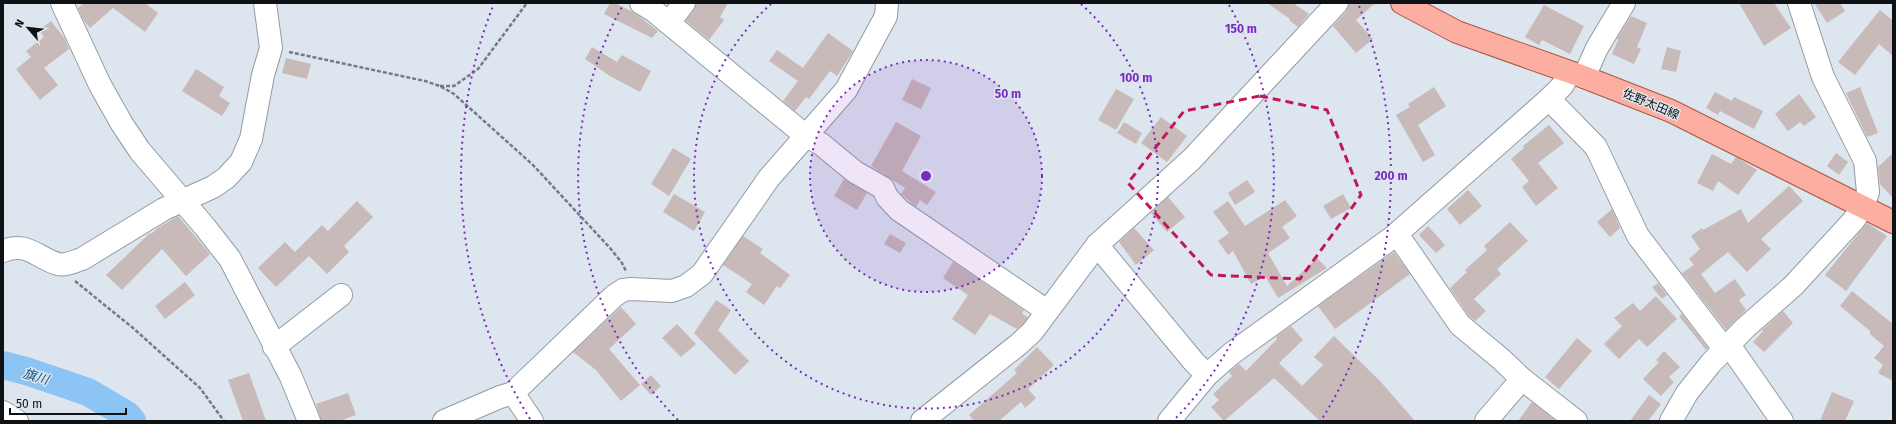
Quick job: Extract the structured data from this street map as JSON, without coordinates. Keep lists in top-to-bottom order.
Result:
{
  "streets": {
    "main road": ["佐野太田線"]
  },
  "water": ["旗川"],
  "scale_bar": "50 m",
  "north": "top left",
  "rings": [
    "150 m",
    "100 m",
    "50 m",
    "200 m"
  ]
}
